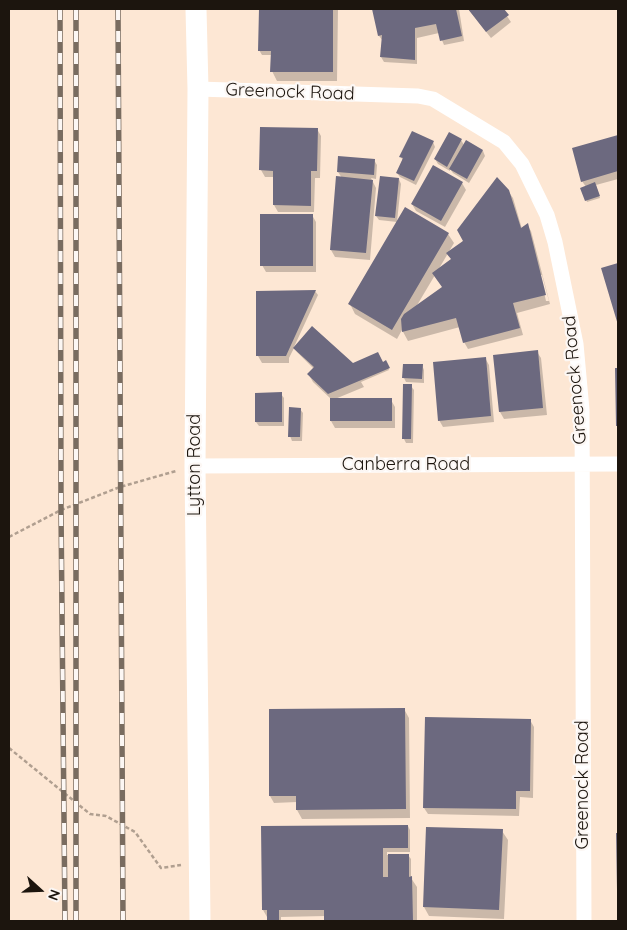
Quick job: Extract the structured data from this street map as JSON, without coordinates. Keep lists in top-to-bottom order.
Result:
{
  "streets": {
    "main road": ["Lytton Road"],
    "street": ["Greenock Road", "Canberra Road"]
  },
  "crossings": [
    ["Greenock Road", "Lytton Road"],
    ["Greenock Road", "Canberra Road"],
    ["Lytton Road", "Canberra Road"]
  ],
  "north": "right"
}
